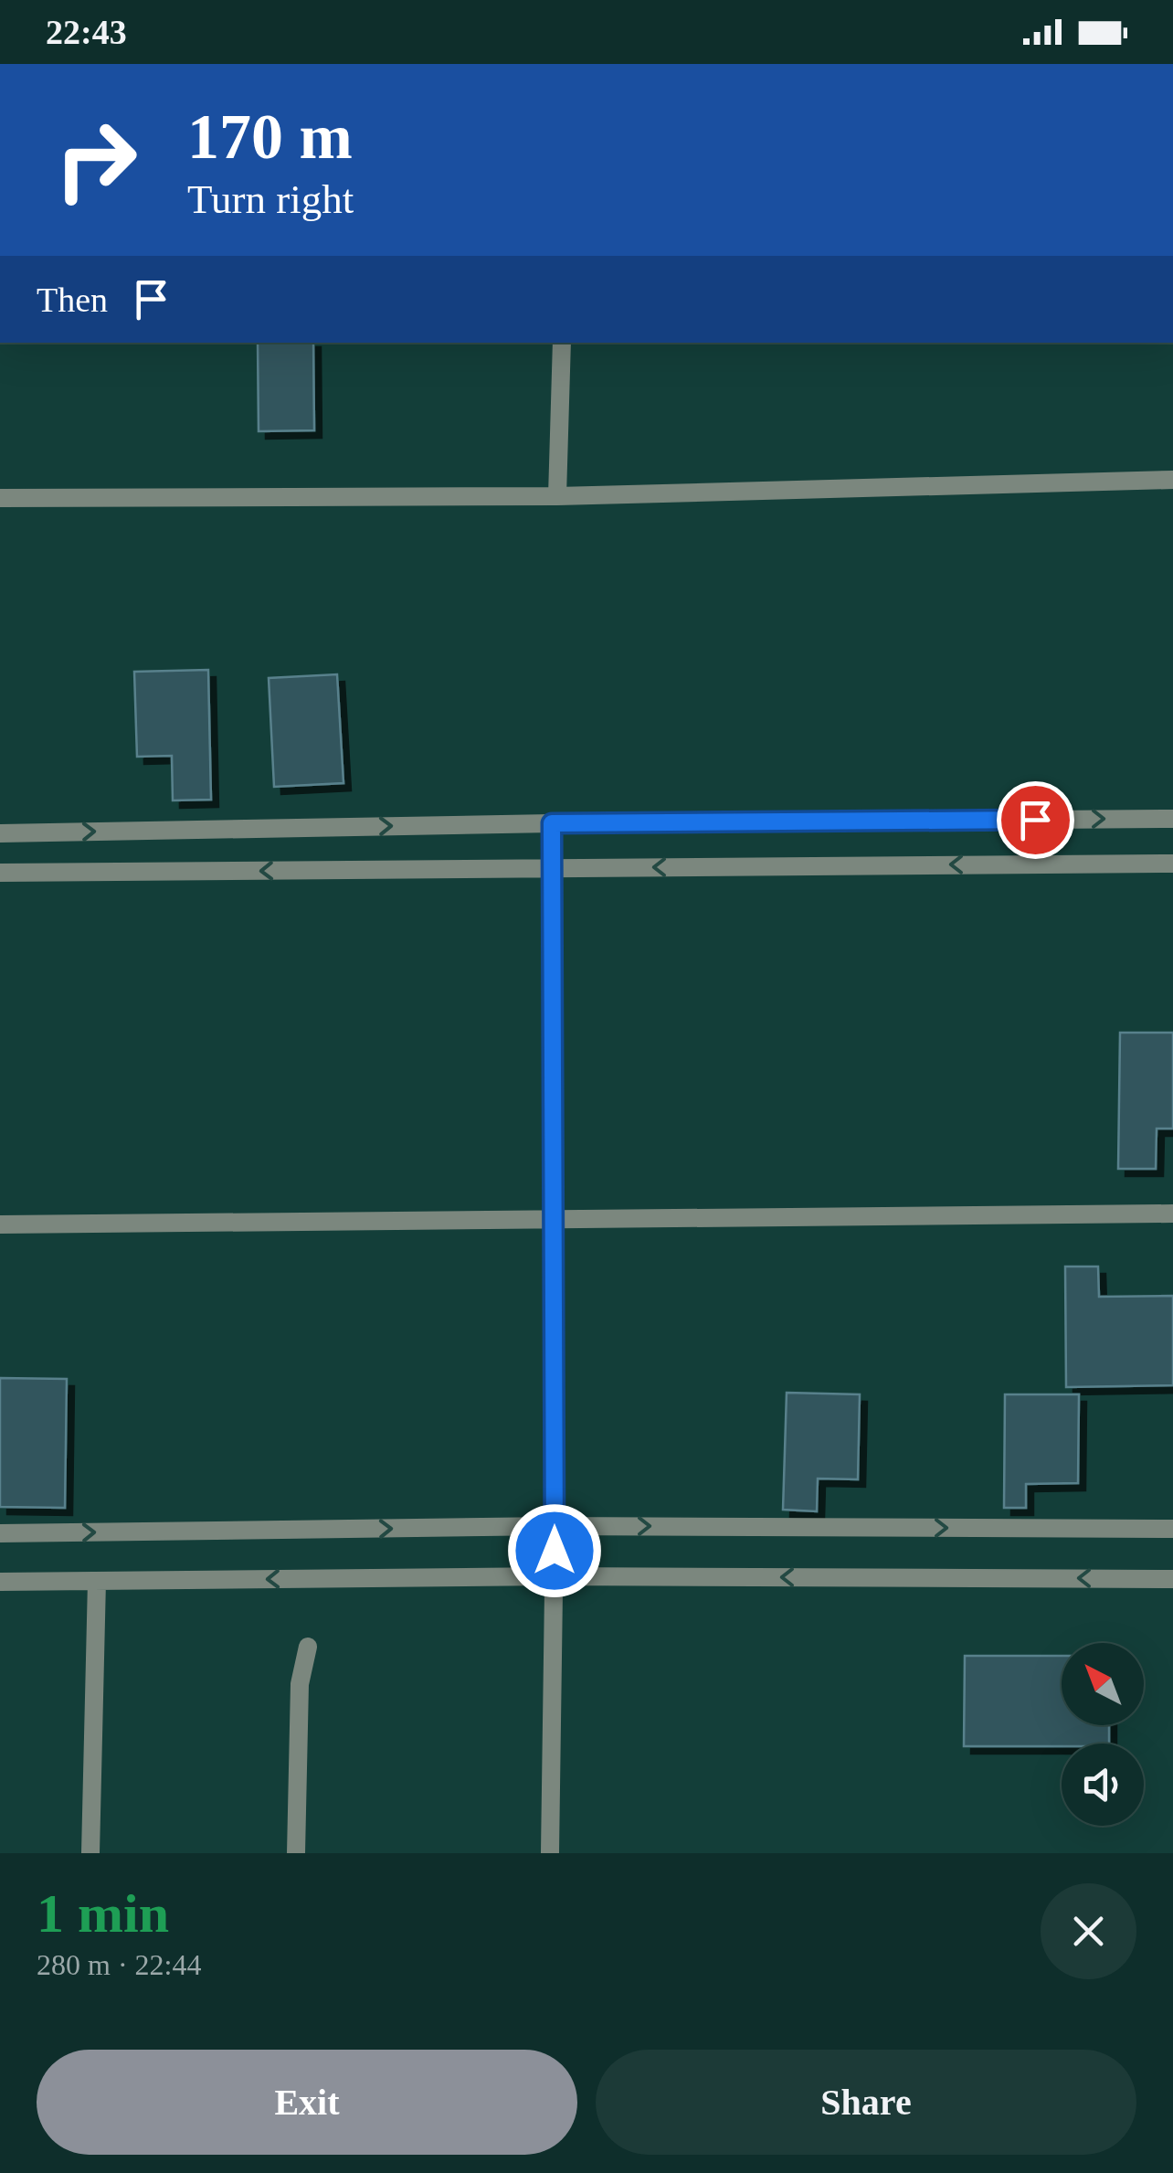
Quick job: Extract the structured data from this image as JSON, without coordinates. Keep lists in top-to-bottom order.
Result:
{
  "north": "top left",
  "page": {
    "status": "22:43",
    "turn": ["170 m", "Turn right"],
    "then": "Then",
    "heading": ["1 min", "280 m · 22:44"],
    "buttons": ["Exit", "Share"]
  }
}
